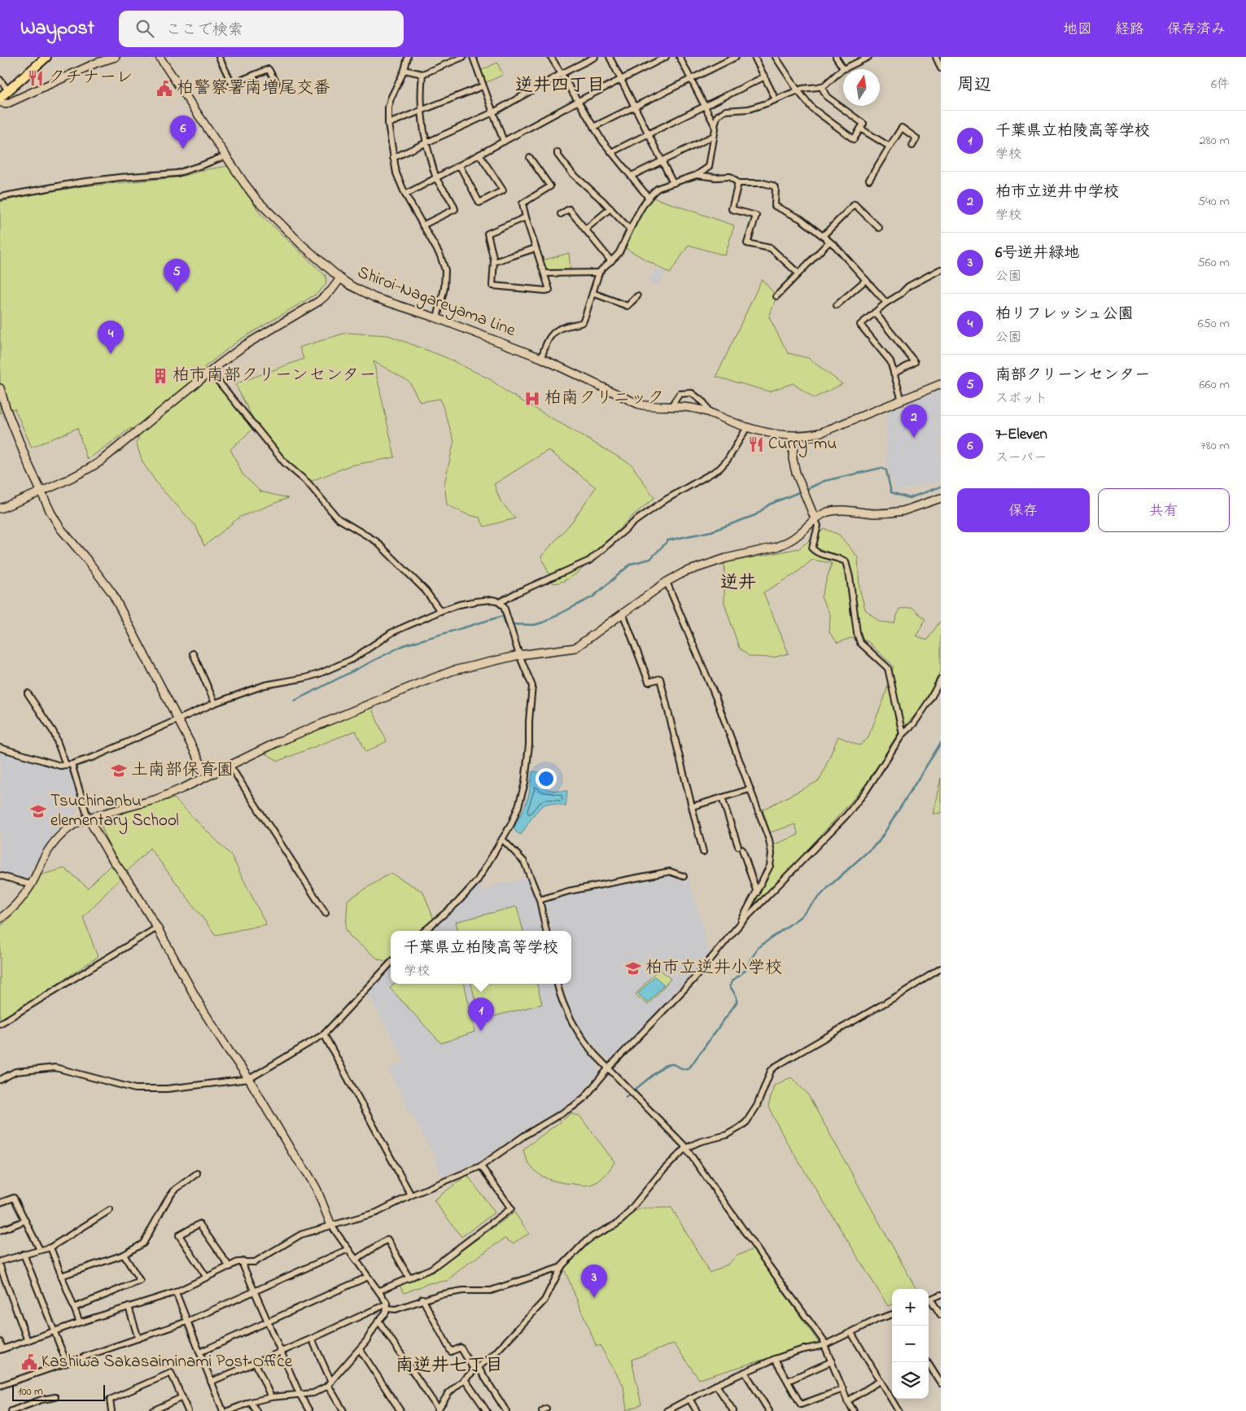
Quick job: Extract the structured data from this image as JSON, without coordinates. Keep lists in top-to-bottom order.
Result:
{
  "streets": {
    "street": ["Shiroi-Nagareyama Line"]
  },
  "districts": ["逆井四丁目", "逆井", "南逆井七丁目"],
  "places": {
    "restaurant": ["クチナーレ", "Curry-mu"],
    "public building": ["柏警察署南増尾交番", "Kashiwa Sakasaiminami Post Office"],
    "building": ["柏市南部クリーンセンター"],
    "hospital": ["柏南クリニック"],
    "school or university": ["土南部保育園", "Tsuchinanbu elementary School", "柏市立逆井小学校"]
  },
  "scale_bar": "100 m",
  "north": "top",
  "page": {
    "header": "Waypost",
    "search": "ここで検索",
    "nav": ["地図", "経路", "保存済み"],
    "heading": ["周辺", "6件"],
    "list": [
      {
        "mark": "1",
        "name": "千葉県立柏陵高等学校",
        "note": "学校",
        "value": "280 m"
      },
      {
        "mark": "2",
        "name": "柏市立逆井中学校",
        "note": "学校",
        "value": "540 m"
      },
      {
        "mark": "3",
        "name": "6号逆井緑地",
        "note": "公園",
        "value": "560 m"
      },
      {
        "mark": "4",
        "name": "柏リフレッシュ公園",
        "note": "公園",
        "value": "650 m"
      },
      {
        "mark": "5",
        "name": "南部クリーンセンター",
        "note": "スポット",
        "value": "660 m"
      },
      {
        "mark": "6",
        "name": "7-Eleven",
        "note": "スーパー",
        "value": "780 m"
      }
    ],
    "pins": [
      "6",
      "5",
      "4",
      "2",
      "1",
      "3"
    ],
    "buttons": ["保存", "共有"],
    "popup": ["千葉県立柏陵高等学校", "学校"],
    "map_buttons": ["+", "−"],
    "scale": "100 m"
  }
}
